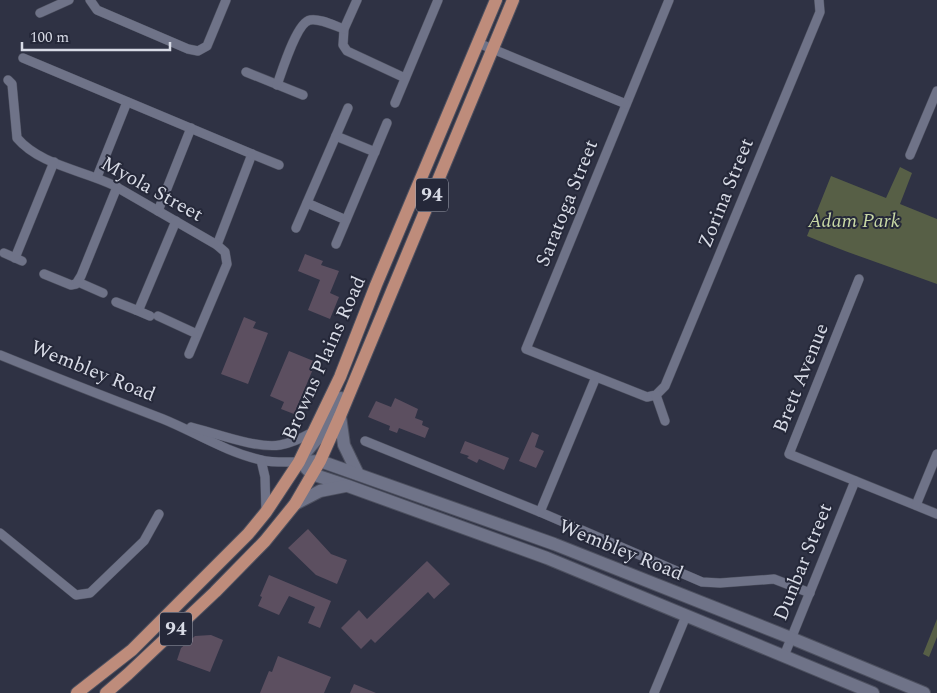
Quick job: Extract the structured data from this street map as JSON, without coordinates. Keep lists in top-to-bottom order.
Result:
{
  "streets": {
    "main road": ["94", "Browns Plains Road", "Wembley Road"],
    "street": [
      "Myola Street",
      "Zorina Street",
      "Saratoga Street",
      "Brett Avenue",
      "Dunbar Street"
    ]
  },
  "crossings": [
    ["Browns Plains Road", "Wembley Road"],
    ["Wembley Road", "Dunbar Street"],
    ["Brett Avenue", "Dunbar Street"]
  ],
  "parks": ["Adam Park"],
  "scale_bar": "100 m"
}
